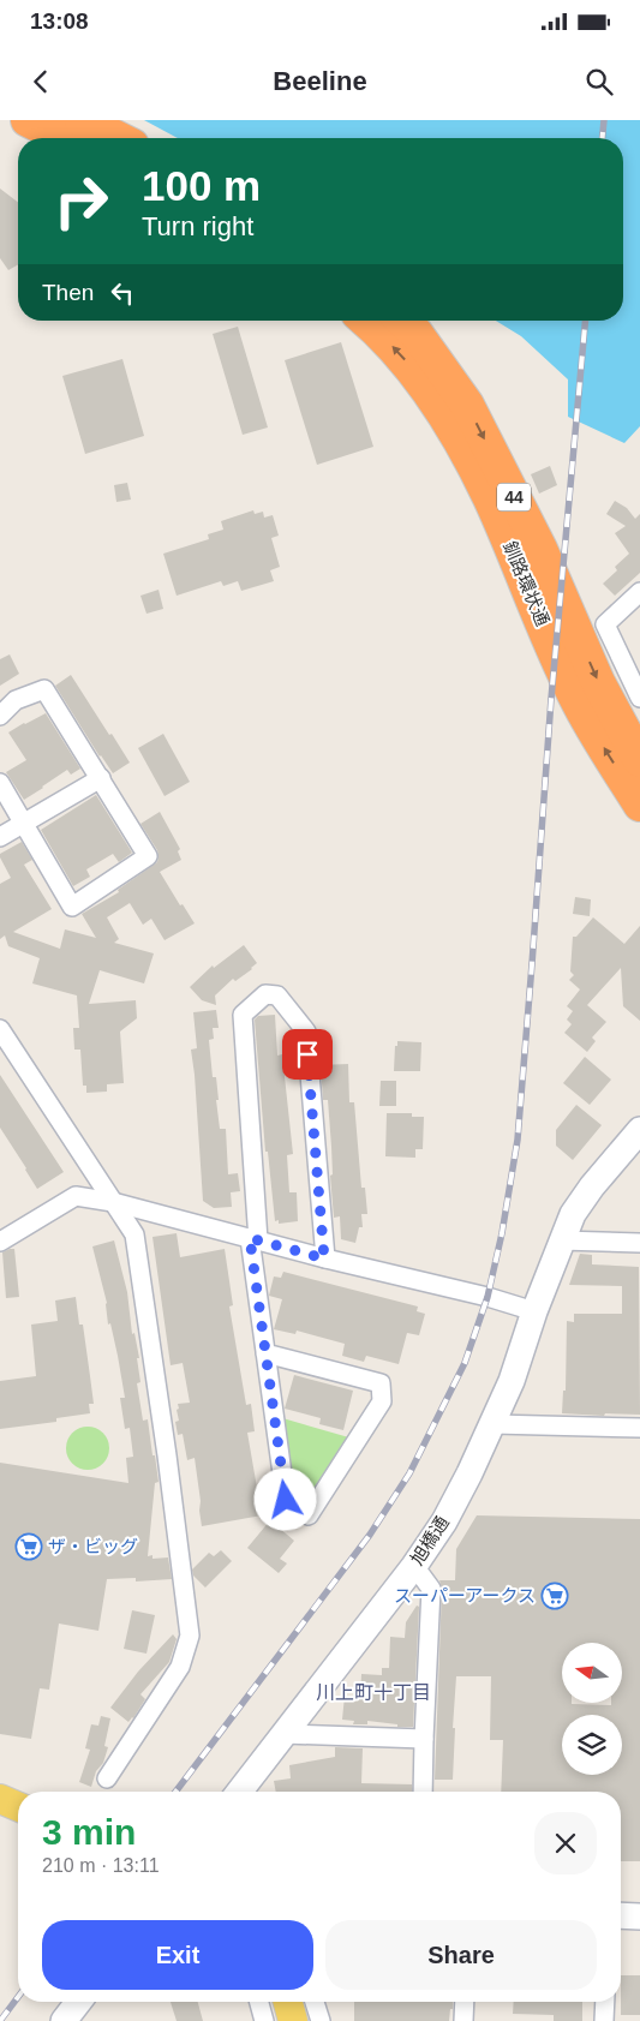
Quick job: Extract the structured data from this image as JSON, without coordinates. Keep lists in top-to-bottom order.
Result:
{
  "streets": {
    "highway": ["44", "釧路環状通"],
    "street": ["旭橋通"]
  },
  "districts": ["川上町十丁目"],
  "places": {
    "supermarket": ["ザ・ビッグ", "スーパーアークス"]
  },
  "north": "left",
  "page": {
    "status": "13:08",
    "header": "Beeline",
    "turn": ["100 m", "Turn right"],
    "then": "Then",
    "heading": ["3 min", "210 m · 13:11"],
    "buttons": ["Exit", "Share"]
  }
}
